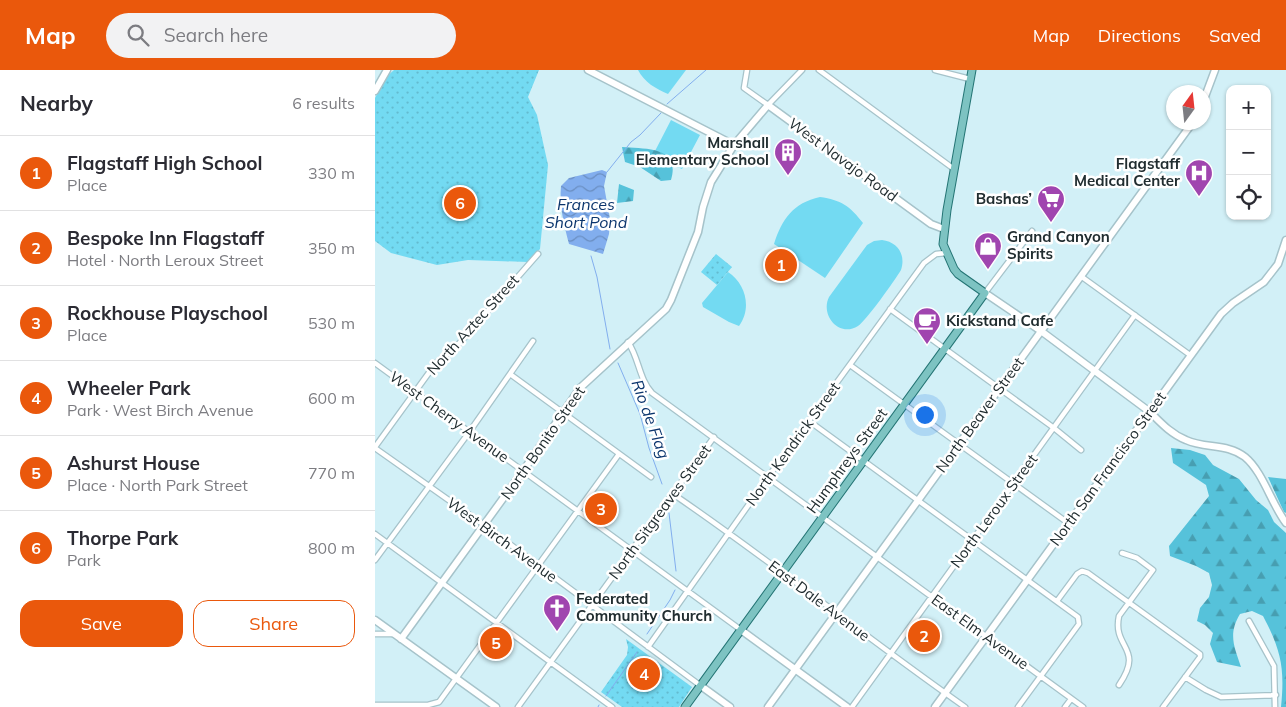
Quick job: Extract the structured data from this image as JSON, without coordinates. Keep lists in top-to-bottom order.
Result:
{
  "streets": {
    "main road": ["Humphreys Street"],
    "street": [
      "West Navajo Road",
      "North Aztec Street",
      "North Beaver Street",
      "West Cherry Avenue",
      "North Bonito Street",
      "North Kendrick Street",
      "North San Francisco Street",
      "North Leroux Street",
      "North Sitgreaves Street",
      "West Birch Avenue",
      "East Dale Avenue",
      "East Elm Avenue"
    ]
  },
  "crossings": [
    ["West Navajo Road", "North Bonito Street"],
    ["North Aztec Street", "West Cherry Avenue"],
    ["North Aztec Street", "West Birch Avenue"],
    ["North Beaver Street", "East Dale Avenue"],
    ["North Beaver Street", "East Elm Avenue"],
    ["West Cherry Avenue", "North Bonito Street"],
    ["West Cherry Avenue", "North Kendrick Street"],
    ["West Cherry Avenue", "Humphreys Street"],
    ["West Cherry Avenue", "North Sitgreaves Street"],
    ["North Bonito Street", "West Birch Avenue"],
    ["North Bonito Street", "East Elm Avenue"],
    ["North Kendrick Street", "West Birch Avenue"],
    ["North Kendrick Street", "East Dale Avenue"],
    ["North Kendrick Street", "East Elm Avenue"],
    ["Humphreys Street", "West Birch Avenue"],
    ["Humphreys Street", "East Dale Avenue"],
    ["Humphreys Street", "East Elm Avenue"],
    ["North San Francisco Street", "East Dale Avenue"],
    ["North San Francisco Street", "East Elm Avenue"],
    ["North Leroux Street", "East Dale Avenue"],
    ["North Leroux Street", "East Elm Avenue"],
    ["North Sitgreaves Street", "West Birch Avenue"],
    ["North Sitgreaves Street", "East Dale Avenue"],
    ["North Sitgreaves Street", "East Elm Avenue"]
  ],
  "water": ["Frances Short Pond", "Rio de Flag"],
  "places": {
    "building": ["Marshall Elementary School"],
    "hospital": ["Flagstaff Medical Center"],
    "supermarket": ["Bashas’"],
    "shop": ["Grand Canyon Spirits"],
    "cafe": ["Kickstand Cafe"],
    "church": ["Federated Community Church"]
  },
  "north": "top",
  "page": {
    "header": "Map",
    "search": "Search here",
    "nav": ["Map", "Directions", "Saved"],
    "heading": ["Nearby", "6 results"],
    "map_buttons": ["+", "−"],
    "list": [
      {
        "mark": "1",
        "name": "Flagstaff High School",
        "note": "Place",
        "value": "330 m"
      },
      {
        "mark": "2",
        "name": "Bespoke Inn Flagstaff",
        "note": "Hotel · North Leroux Street",
        "value": "350 m"
      },
      {
        "mark": "3",
        "name": "Rockhouse Playschool",
        "note": "Place",
        "value": "530 m"
      },
      {
        "mark": "4",
        "name": "Wheeler Park",
        "note": "Park · West Birch Avenue",
        "value": "600 m"
      },
      {
        "mark": "5",
        "name": "Ashurst House",
        "note": "Place · North Park Street",
        "value": "770 m"
      },
      {
        "mark": "6",
        "name": "Thorpe Park",
        "note": "Park",
        "value": "800 m"
      }
    ],
    "pins": [
      "6",
      "1",
      "3",
      "2",
      "5",
      "4"
    ],
    "buttons": ["Save", "Share"]
  }
}
